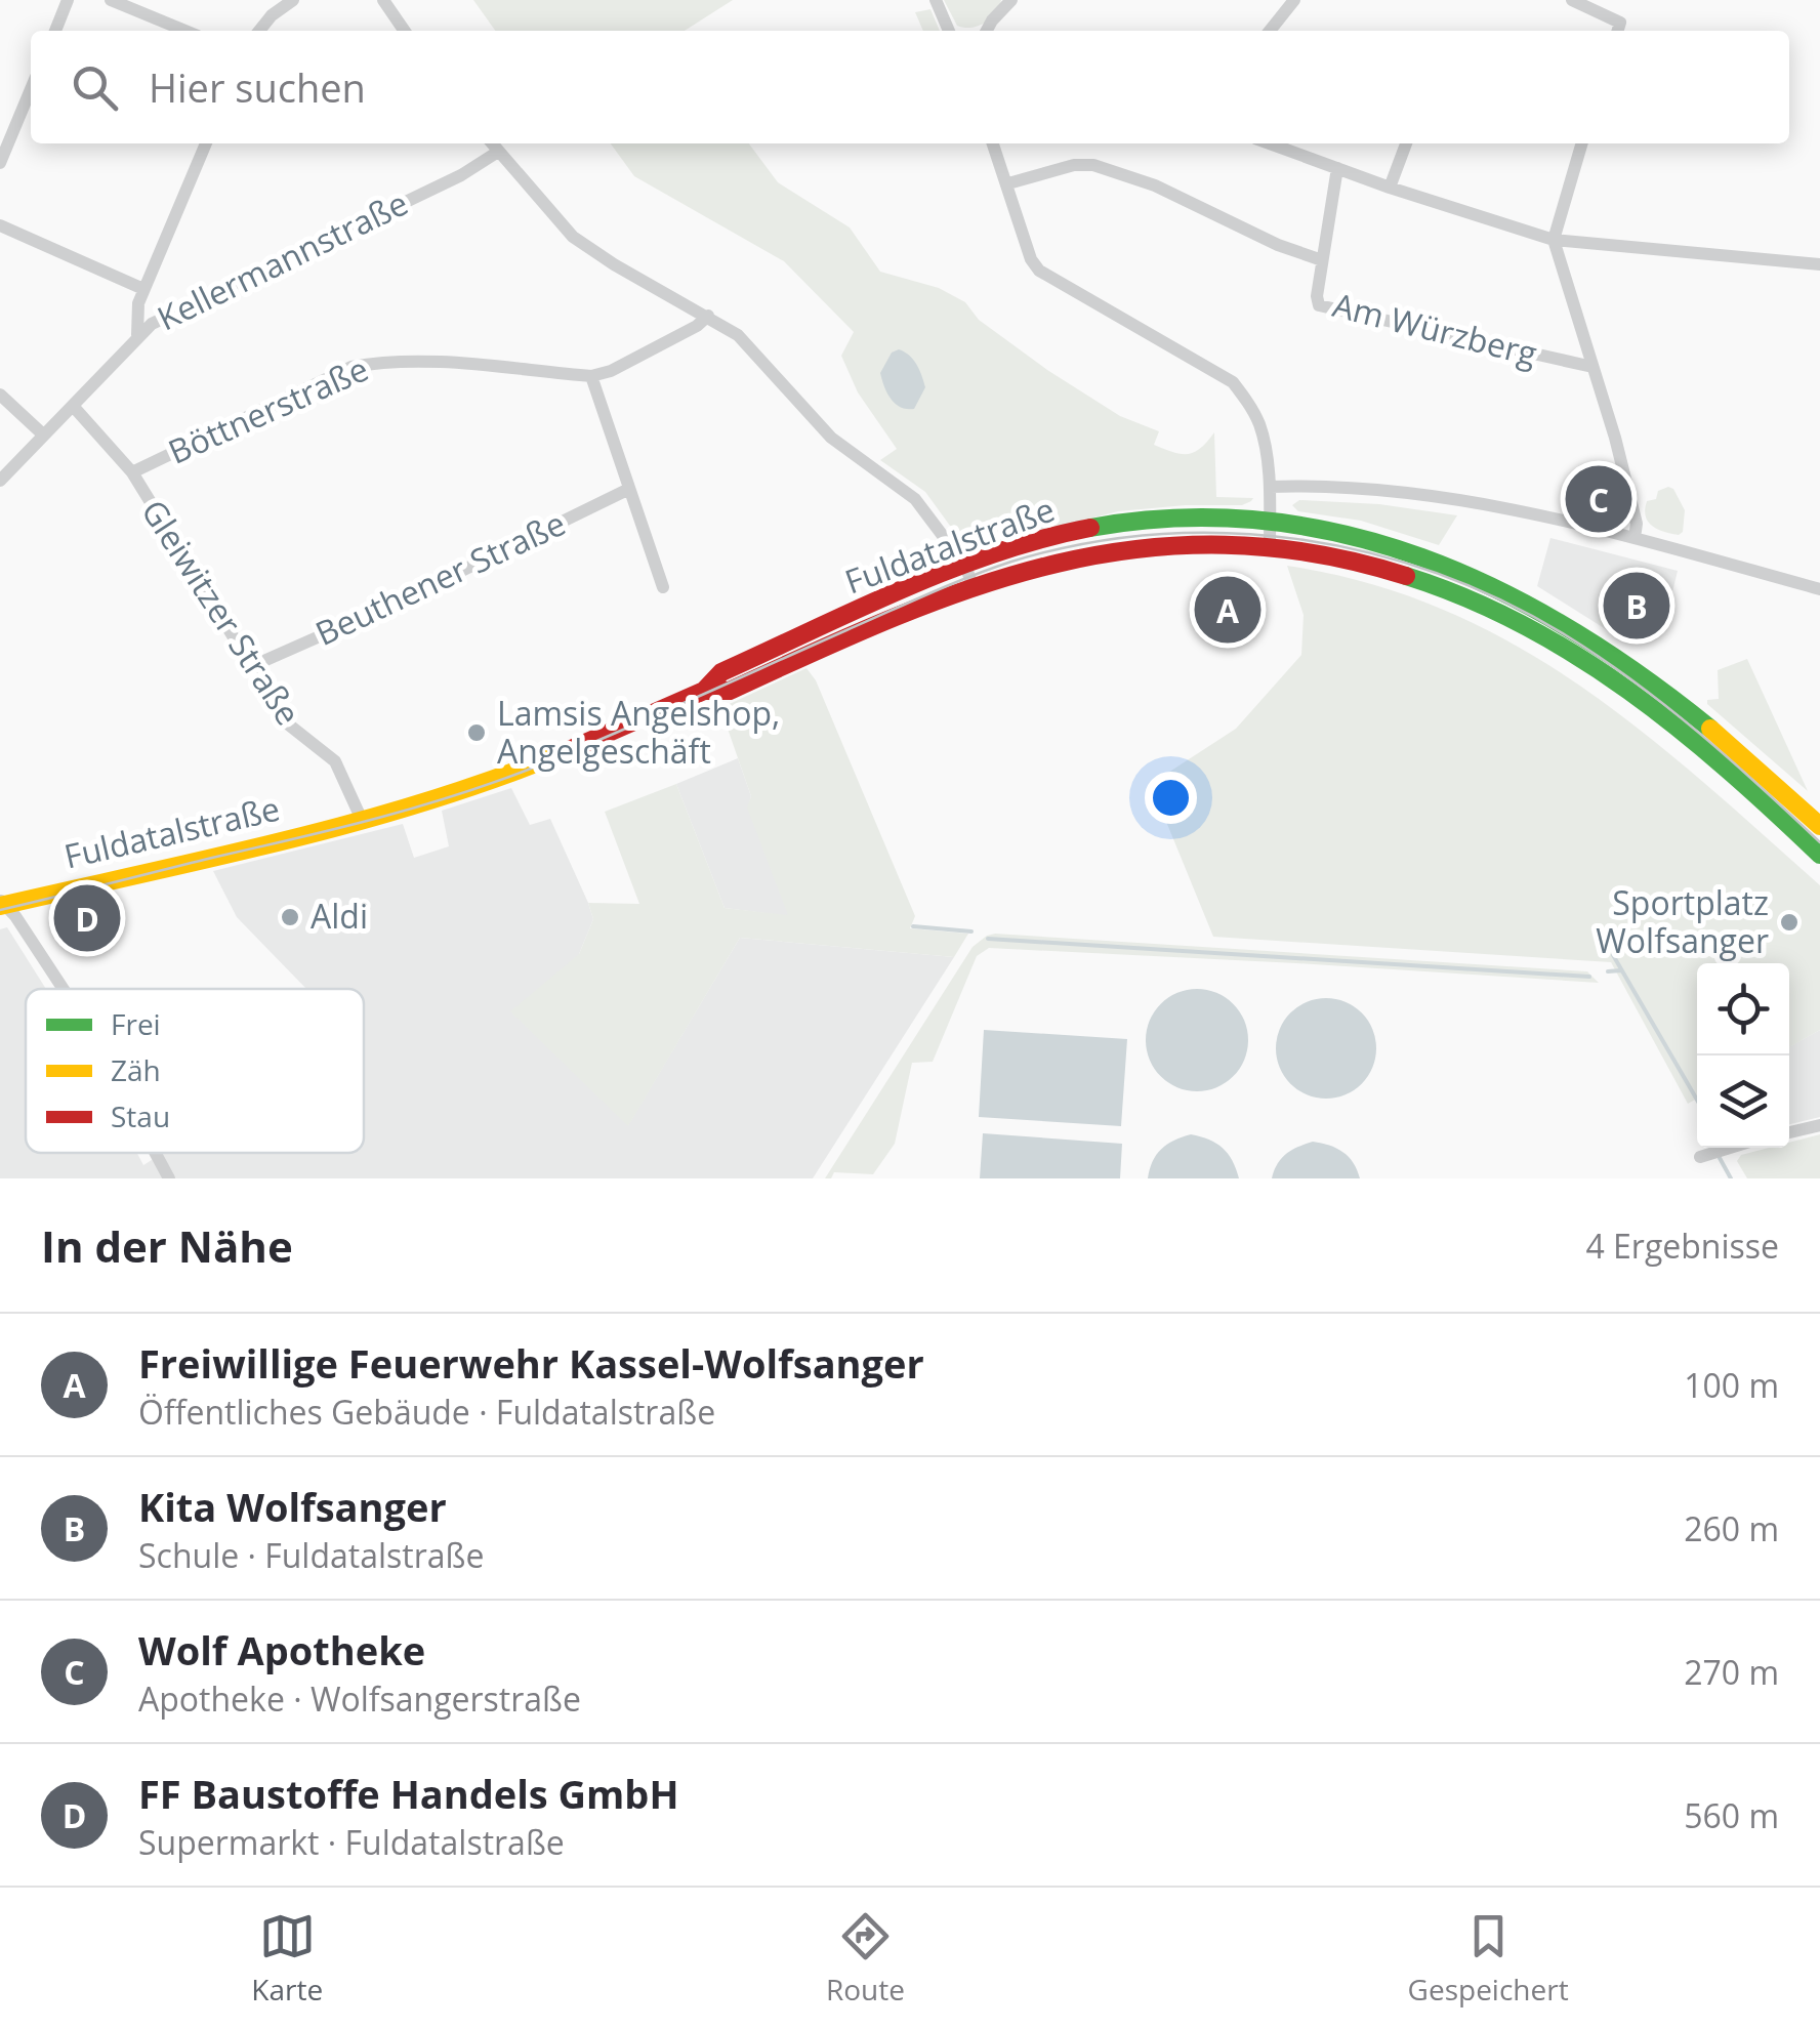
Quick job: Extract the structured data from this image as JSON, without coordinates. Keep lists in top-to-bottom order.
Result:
{
  "streets": {
    "main road": ["Fuldatalstraße"],
    "street": [
      "Kellermannstraße",
      "Am Würzberg",
      "Böttnerstraße",
      "Beuthener Straße",
      "Gleiwitzer Straße"
    ]
  },
  "crossings": [
    ["Kellermannstraße", "Gleiwitzer Straße"],
    ["Böttnerstraße", "Gleiwitzer Straße"],
    ["Fuldatalstraße", "Gleiwitzer Straße"],
    ["Beuthener Straße", "Gleiwitzer Straße"]
  ],
  "places": ["Lamsis Angelshop, Angelgeschäft", "Aldi", "Sportplatz Wolfsanger"],
  "legend": ["Frei", "Zäh", "Stau"],
  "page": {
    "search": "Hier suchen",
    "pins": [
      "C",
      "B",
      "A",
      "D"
    ],
    "heading": ["In der Nähe", "4 Ergebnisse"],
    "list": [
      {
        "mark": "A",
        "name": "Freiwillige Feuerwehr Kassel-Wolfsanger",
        "note": "Öffentliches Gebäude · Fuldatalstraße",
        "value": "100 m"
      },
      {
        "mark": "B",
        "name": "Kita Wolfsanger",
        "note": "Schule · Fuldatalstraße",
        "value": "260 m"
      },
      {
        "mark": "C",
        "name": "Wolf Apotheke",
        "note": "Apotheke · Wolfsangerstraße",
        "value": "270 m"
      },
      {
        "mark": "D",
        "name": "FF Baustoffe Handels GmbH",
        "note": "Supermarkt · Fuldatalstraße",
        "value": "560 m"
      }
    ],
    "nav": ["Karte", "Route", "Gespeichert"]
  }
}
